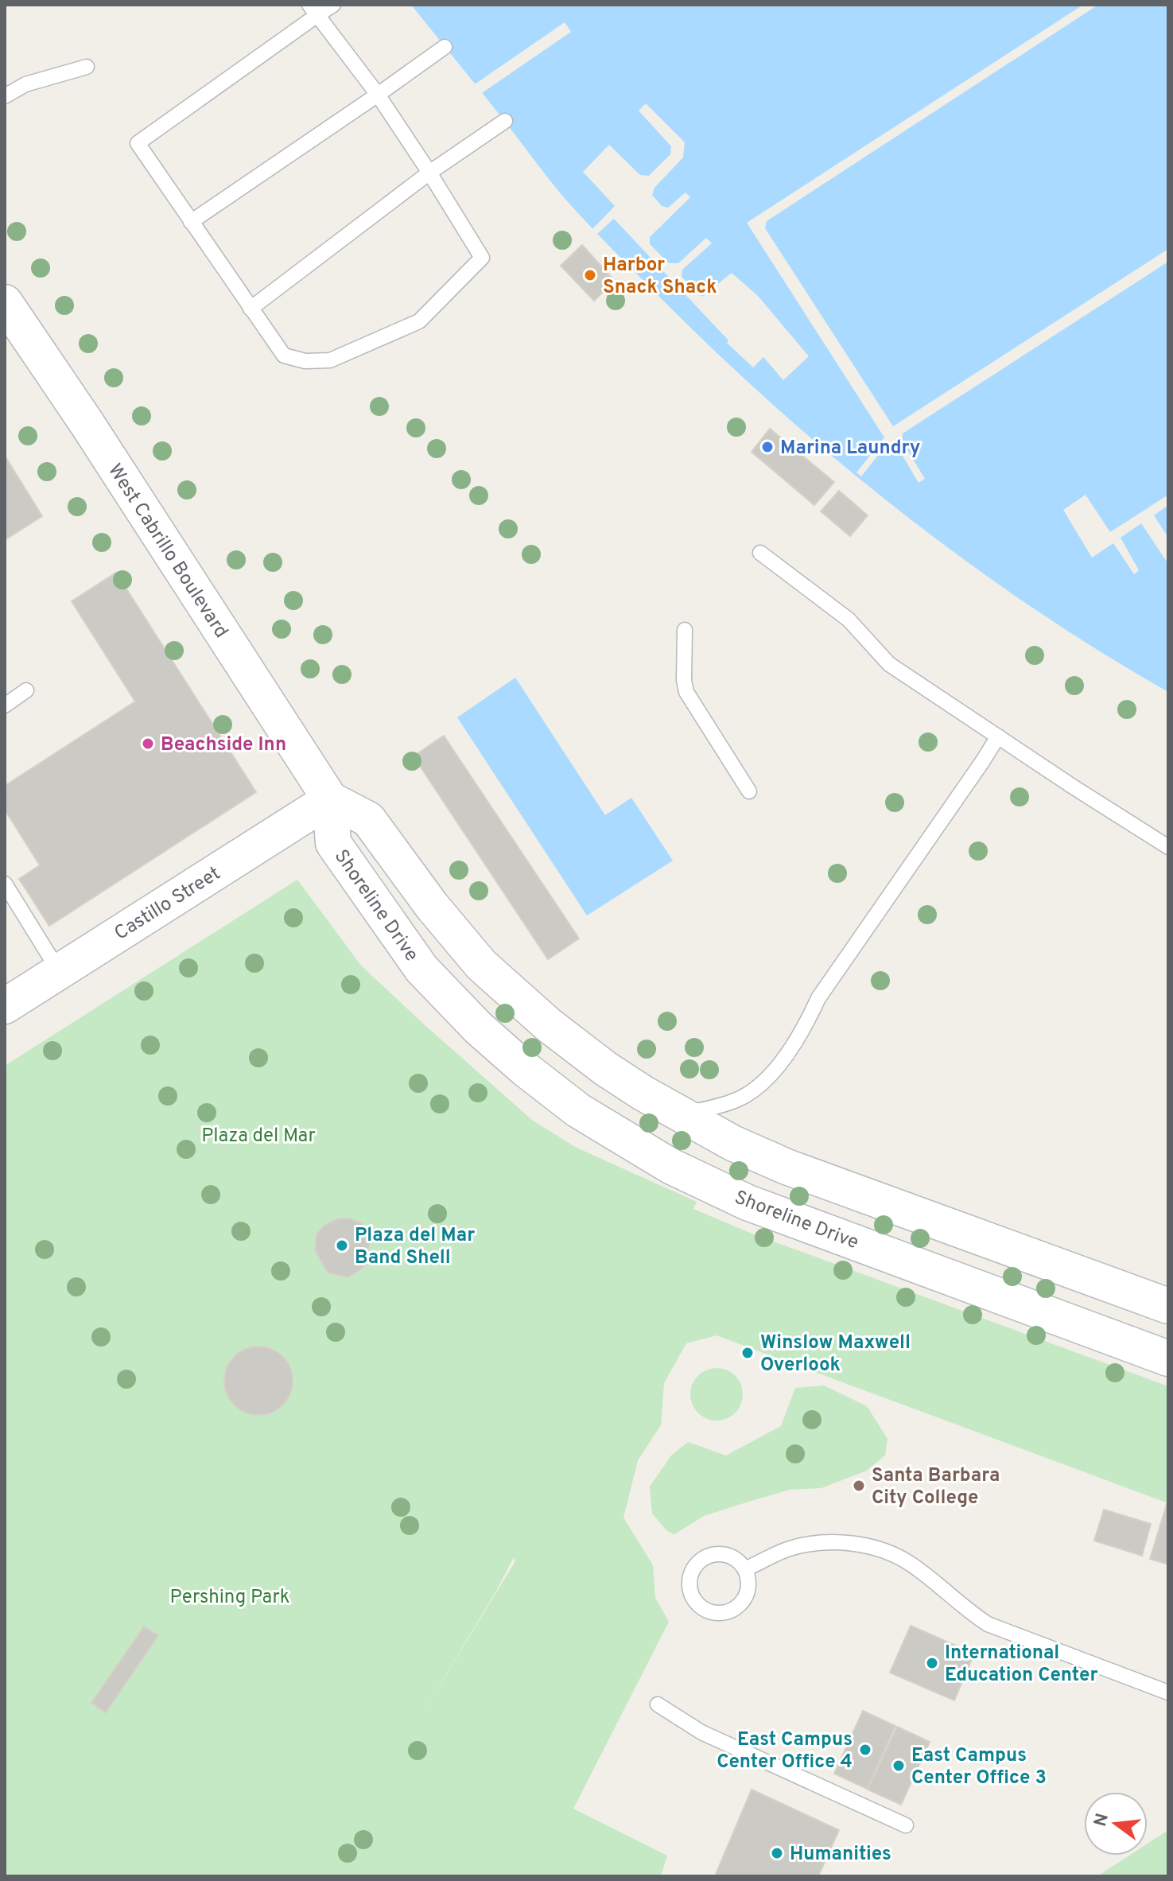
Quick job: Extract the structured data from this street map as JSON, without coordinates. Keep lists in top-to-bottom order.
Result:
{
  "streets": {
    "main road": ["West Cabrillo Boulevard", "Castillo Street", "Shoreline Drive"]
  },
  "crossings": [
    ["West Cabrillo Boulevard", "Castillo Street"],
    ["West Cabrillo Boulevard", "Shoreline Drive"],
    ["Castillo Street", "Shoreline Drive"]
  ],
  "parks": ["Plaza del Mar", "Pershing Park"],
  "places": [
    "Harbor Snack Shack",
    "Marina Laundry",
    "Beachside Inn",
    "Plaza del Mar Band Shell",
    "Winslow Maxwell Overlook",
    "Santa Barbara City College",
    "International Education Center",
    "East Campus Center Office 4",
    "East Campus Center Office 3",
    "Humanities"
  ],
  "north": "left"
}
